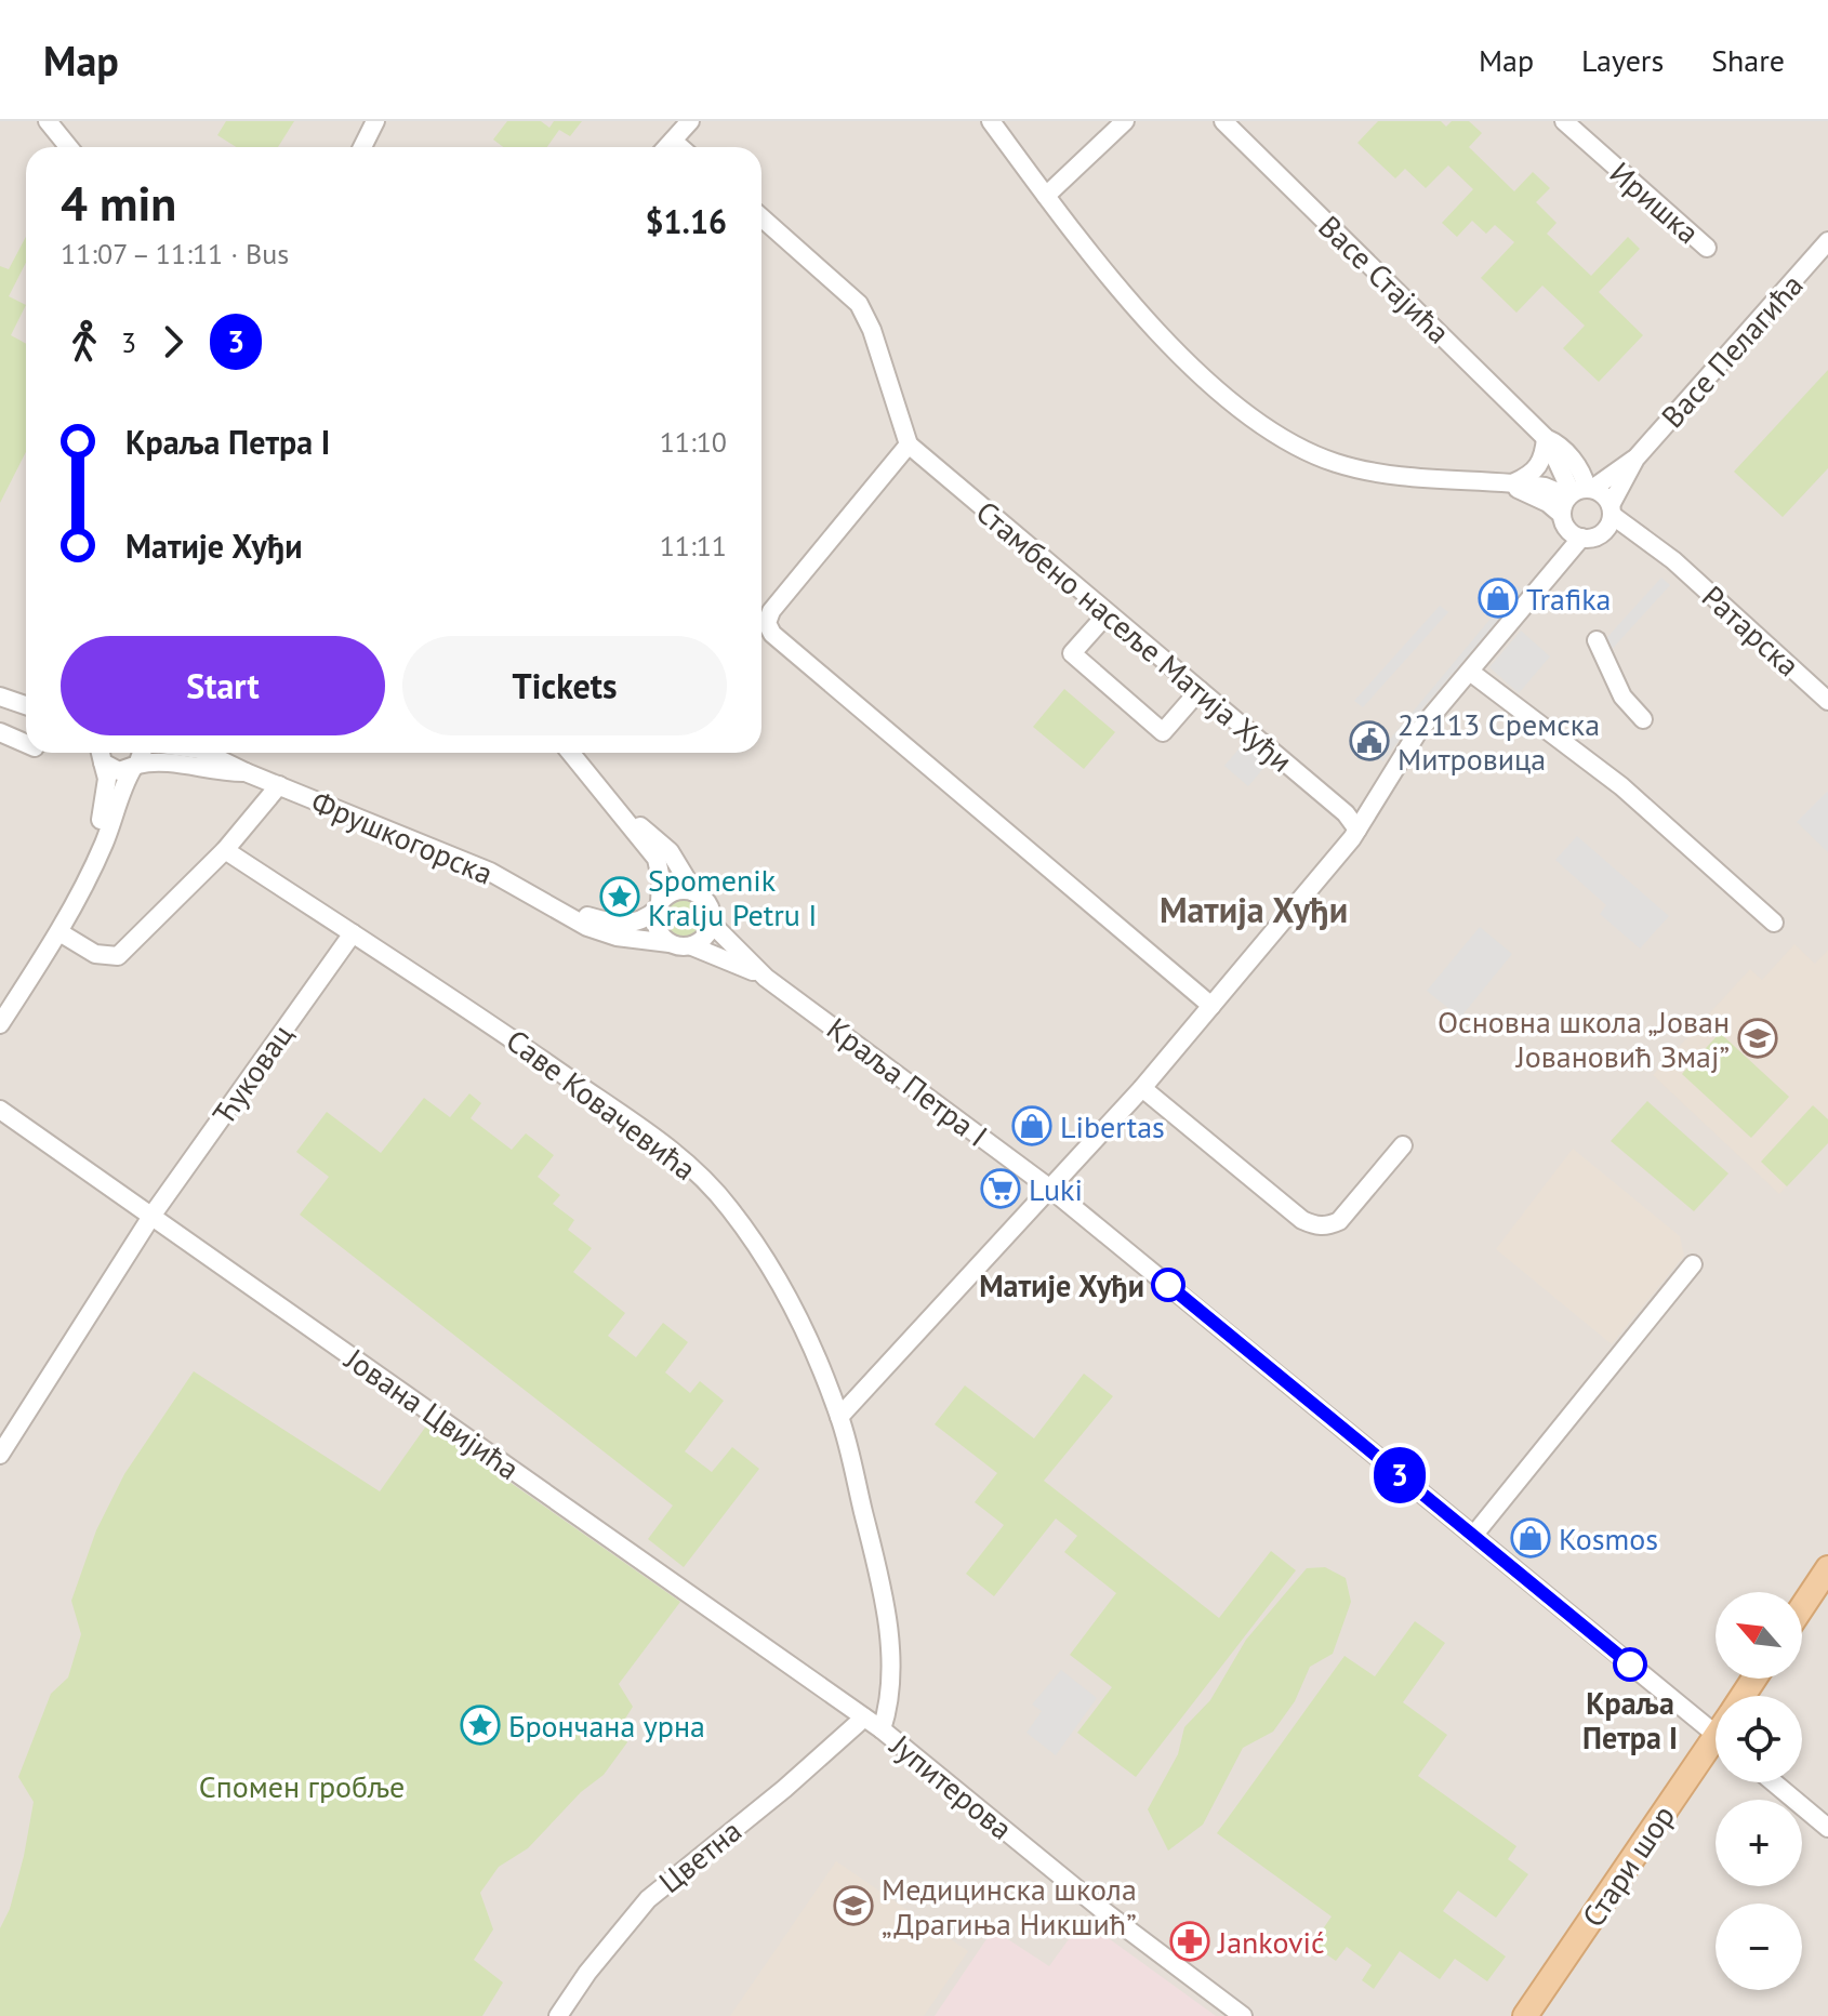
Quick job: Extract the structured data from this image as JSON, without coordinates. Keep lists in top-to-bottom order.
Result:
{
  "streets": {
    "main road": ["Стари шор"],
    "street": [
      "Иришка",
      "Васе Стајића",
      "Васе Пелагића",
      "Ратарска",
      "Стамбено насеље Матија Хуђи",
      "Фрушкогорска",
      "Ћуковац",
      "Краља Петра I",
      "Саве Ковачевића",
      "Јована Цвијића",
      "Јупитерова",
      "Цветна"
    ]
  },
  "crossings": [
    ["Васе Стајића", "Васе Пелагића"],
    ["Васе Стајића", "Ратарска"],
    ["Васе Пелагића", "Ратарска"],
    ["Фрушкогорска", "Краља Петра I"],
    ["Ћуковац", "Саве Ковачевића"],
    ["Ћуковац", "Јована Цвијића"],
    ["Саве Ковачевића", "Јупитерова"],
    ["Јована Цвијића", "Јупитерова"],
    ["Јована Цвијића", "Цветна"],
    ["Јупитерова", "Цветна"]
  ],
  "districts": ["Матија Хуђи"],
  "parks": ["Спомен гробље"],
  "places": {
    "shop": ["Trafika", "Libertas", "Kosmos"],
    "public building": ["22113 Сремска Митровица"],
    "place": ["Spomenik Kralju Petru I", "Брончана урна"],
    "school or university": ["Основна школа „Јован Јовановић Змај”", "Медицинска школа „Драгиња Никшић”"],
    "supermarket": ["Luki"],
    "other": ["Матије Хуђи", "Краља Петра I"],
    "pharmacy": ["Janković"]
  },
  "lines": ["bus line 3"],
  "north": "top left",
  "page": {
    "header": "Map",
    "nav": ["Map", "Layers", "Share"],
    "on_map": "3",
    "heading": ["4 min", "11:07 – 11:11 · Bus", "$1.16"],
    "legs": ["3", "3"],
    "list": [
      {
        "name": "Краља Петра I",
        "value": "11:10"
      },
      {
        "name": "Матије Хуђи",
        "value": "11:11"
      }
    ],
    "buttons": ["Start", "Tickets"],
    "map_buttons": ["+", "−"]
  }
}
